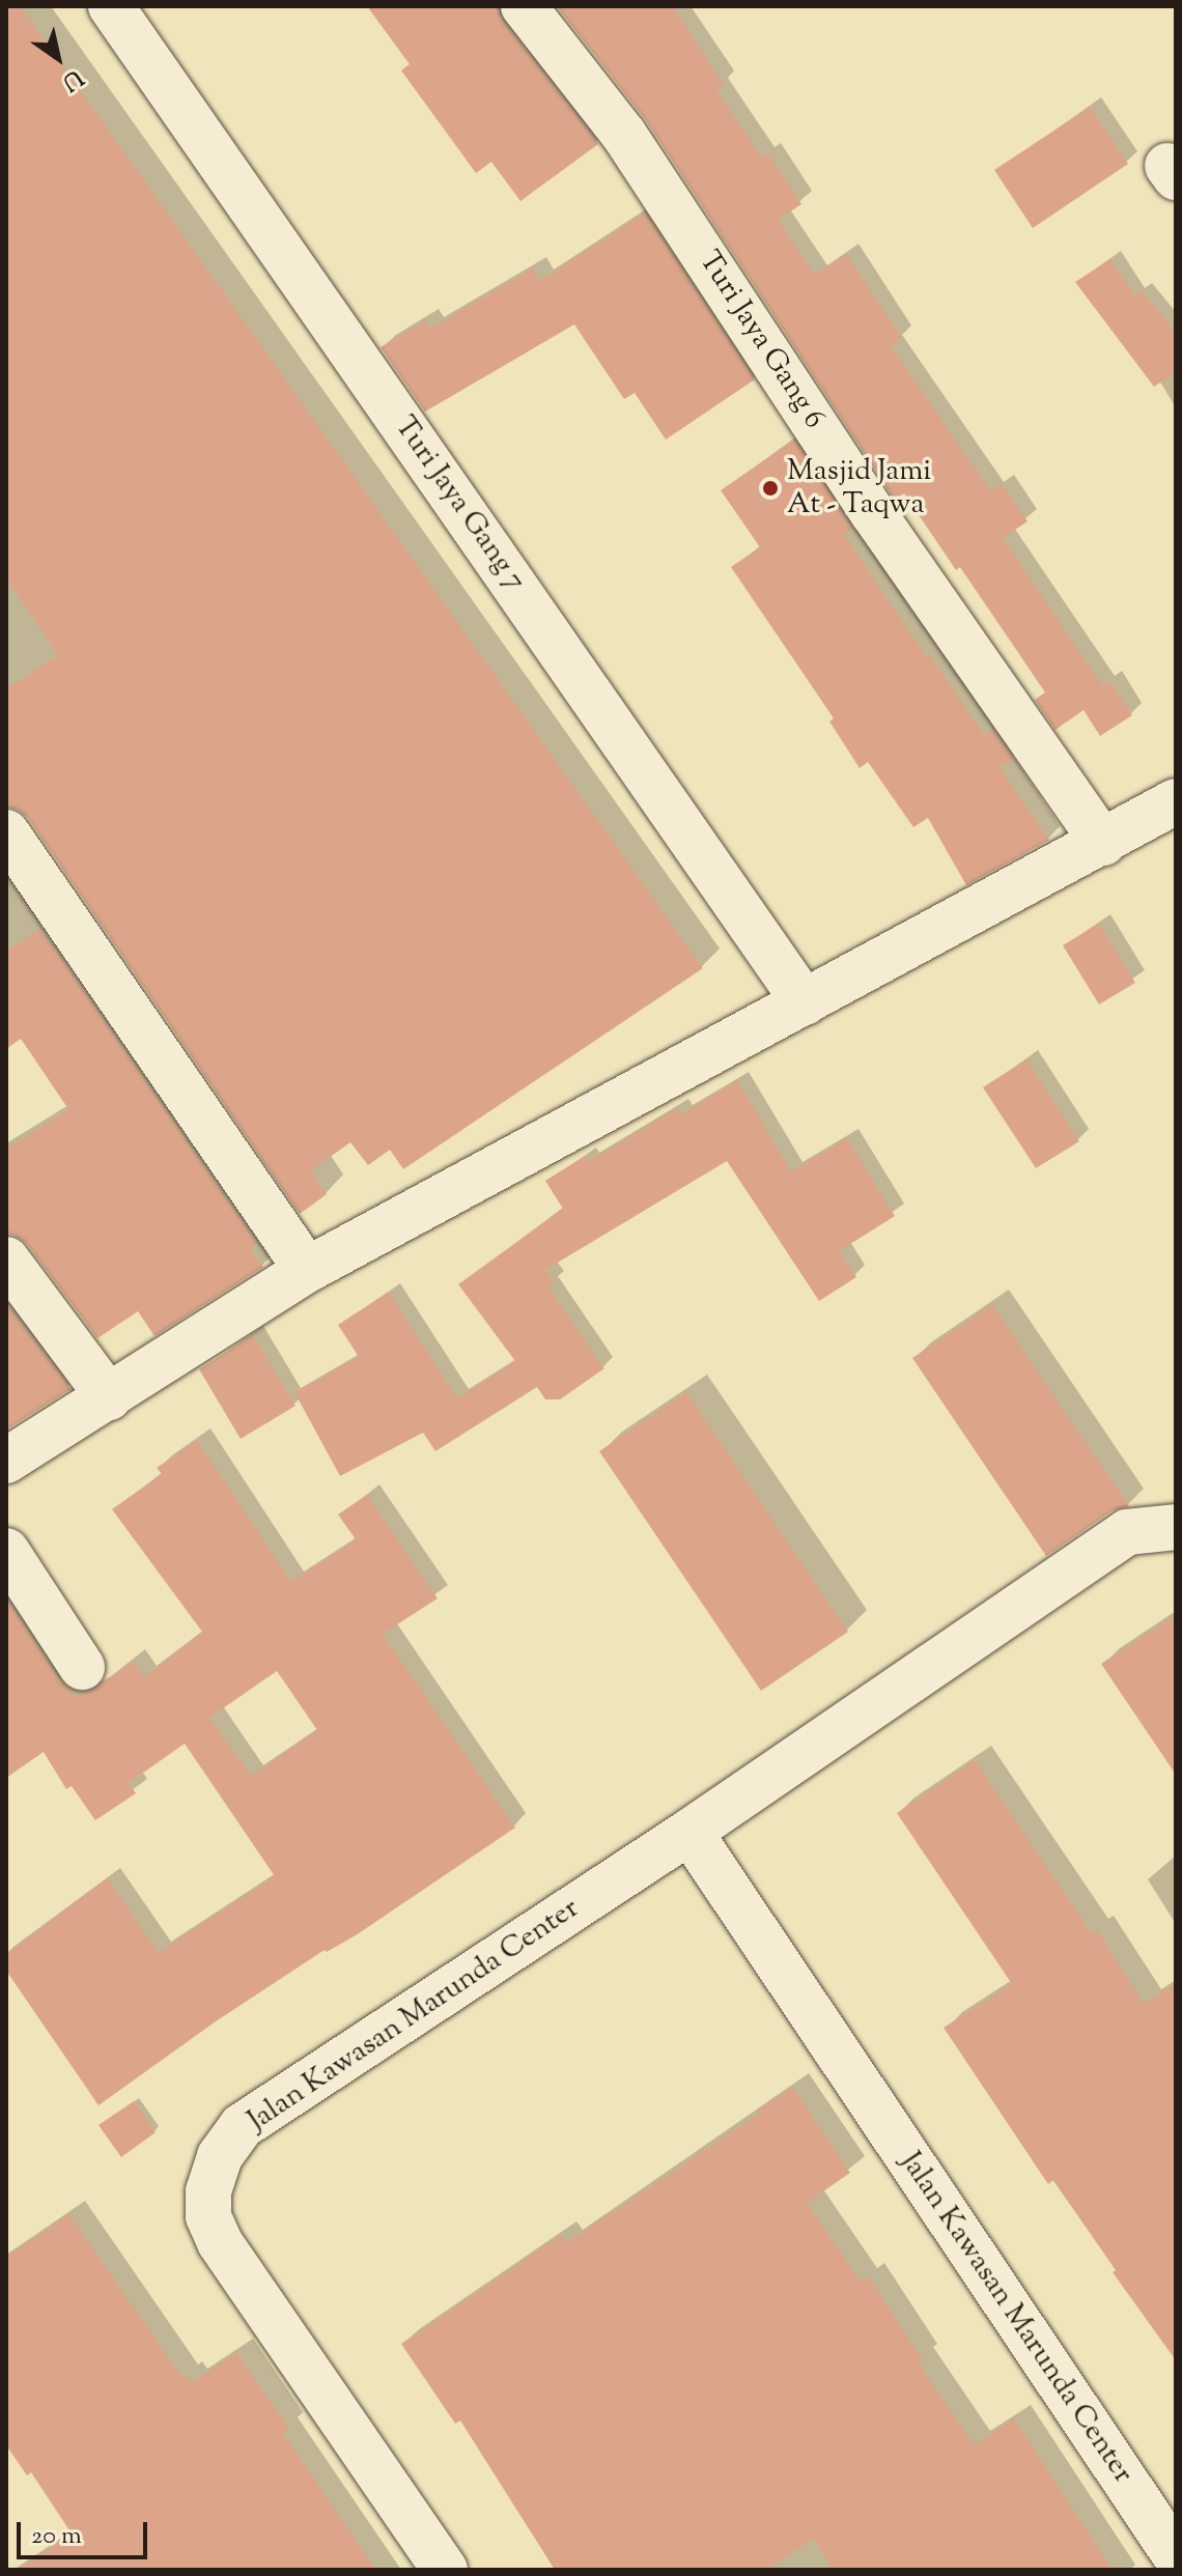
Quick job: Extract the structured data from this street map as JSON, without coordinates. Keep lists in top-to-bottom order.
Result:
{
  "streets": {
    "street": ["Turi Jaya Gang 6", "Turi Jaya Gang 7", "Jalan Kawasan Marunda Center"]
  },
  "places": ["Masjid Jami At - Taqwa"],
  "scale_bar": "20 m",
  "north": "bottom right"
}
